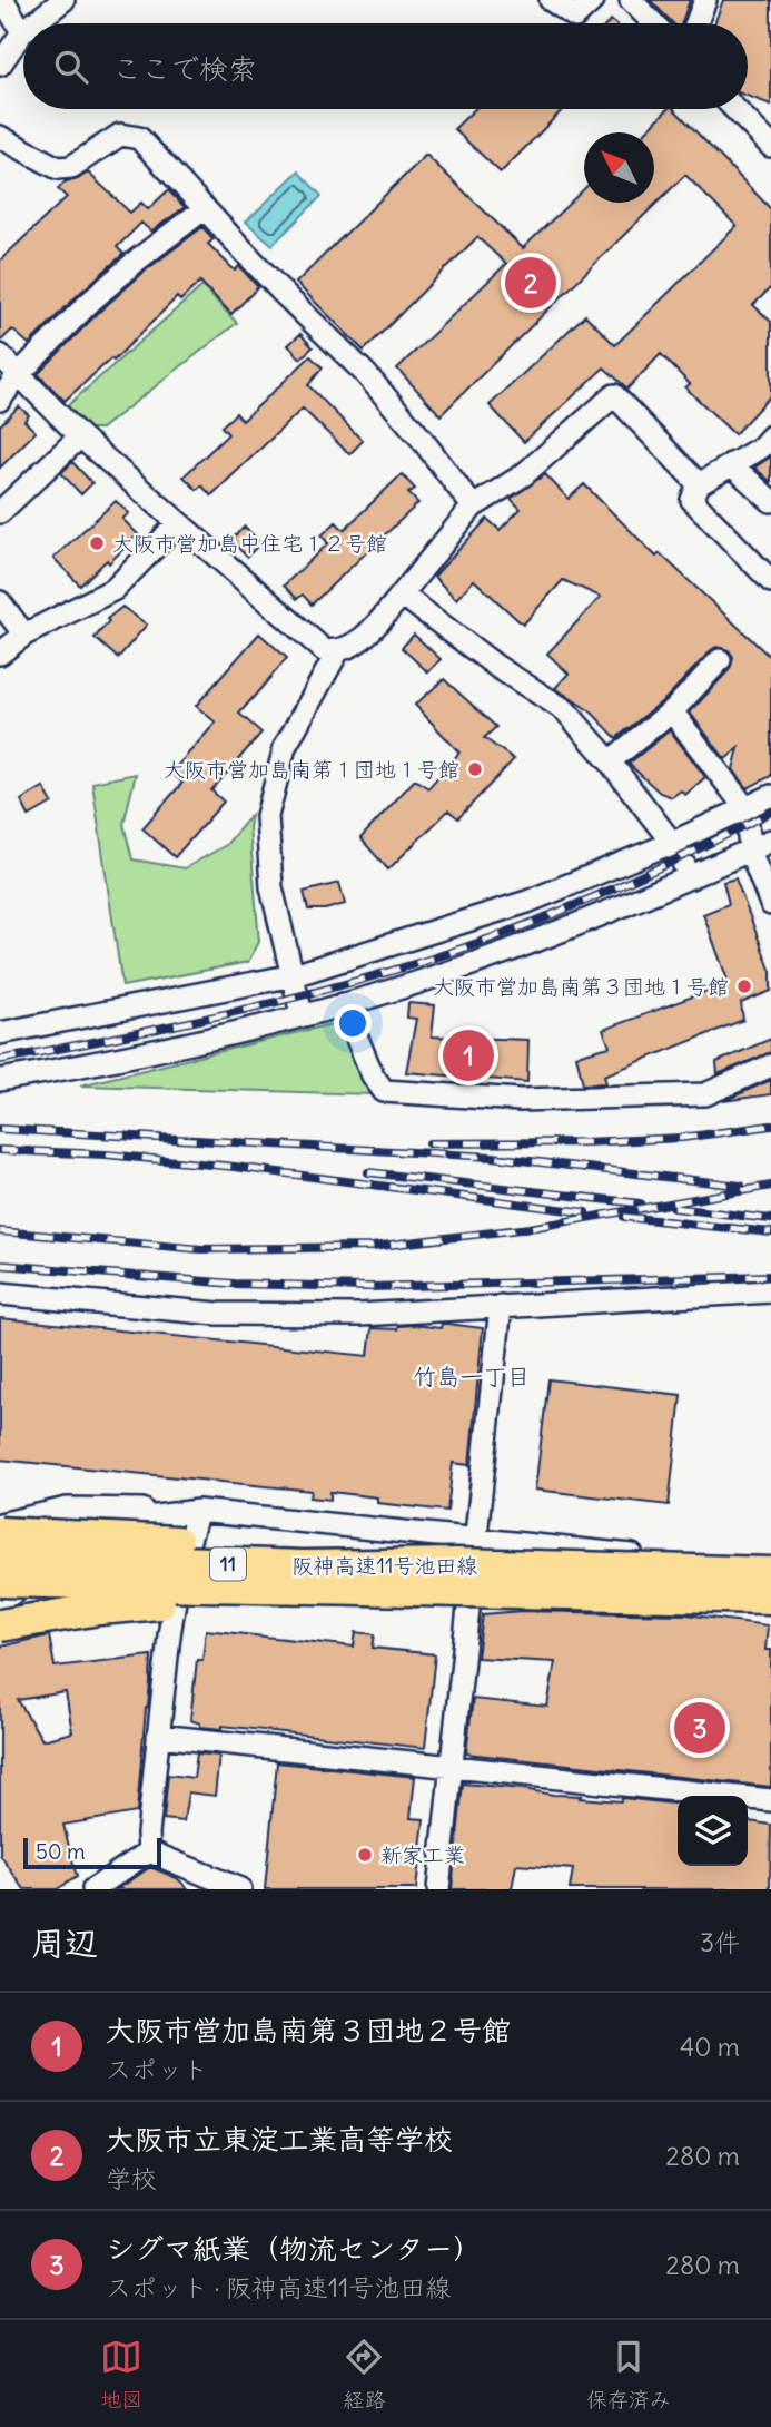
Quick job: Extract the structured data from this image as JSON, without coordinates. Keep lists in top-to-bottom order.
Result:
{
  "streets": {
    "highway": ["11", "阪神高速11号池田線"]
  },
  "crossings": [
    ["11", "阪神高速11号池田線"]
  ],
  "districts": ["竹島一丁目"],
  "places": [
    "大阪市営加島中住宅１２号館",
    "大阪市営加島南第１団地１号館",
    "大阪市営加島南第３団地１号館",
    "新家工業"
  ],
  "scale_bar": "50 m",
  "north": "top left",
  "page": {
    "search": "ここで検索",
    "pins": ["2", "1", "3"],
    "scale": "50 m",
    "heading": ["周辺", "3件"],
    "list": [
      {
        "mark": "1",
        "name": "大阪市営加島南第３団地２号館",
        "note": "スポット",
        "value": "40 m"
      },
      {
        "mark": "2",
        "name": "大阪市立東淀工業高等学校",
        "note": "学校",
        "value": "280 m"
      },
      {
        "mark": "3",
        "name": "シグマ紙業（物流センター）",
        "note": "スポット · 阪神高速11号池田線",
        "value": "280 m"
      }
    ],
    "nav": ["地図", "経路", "保存済み"]
  }
}
